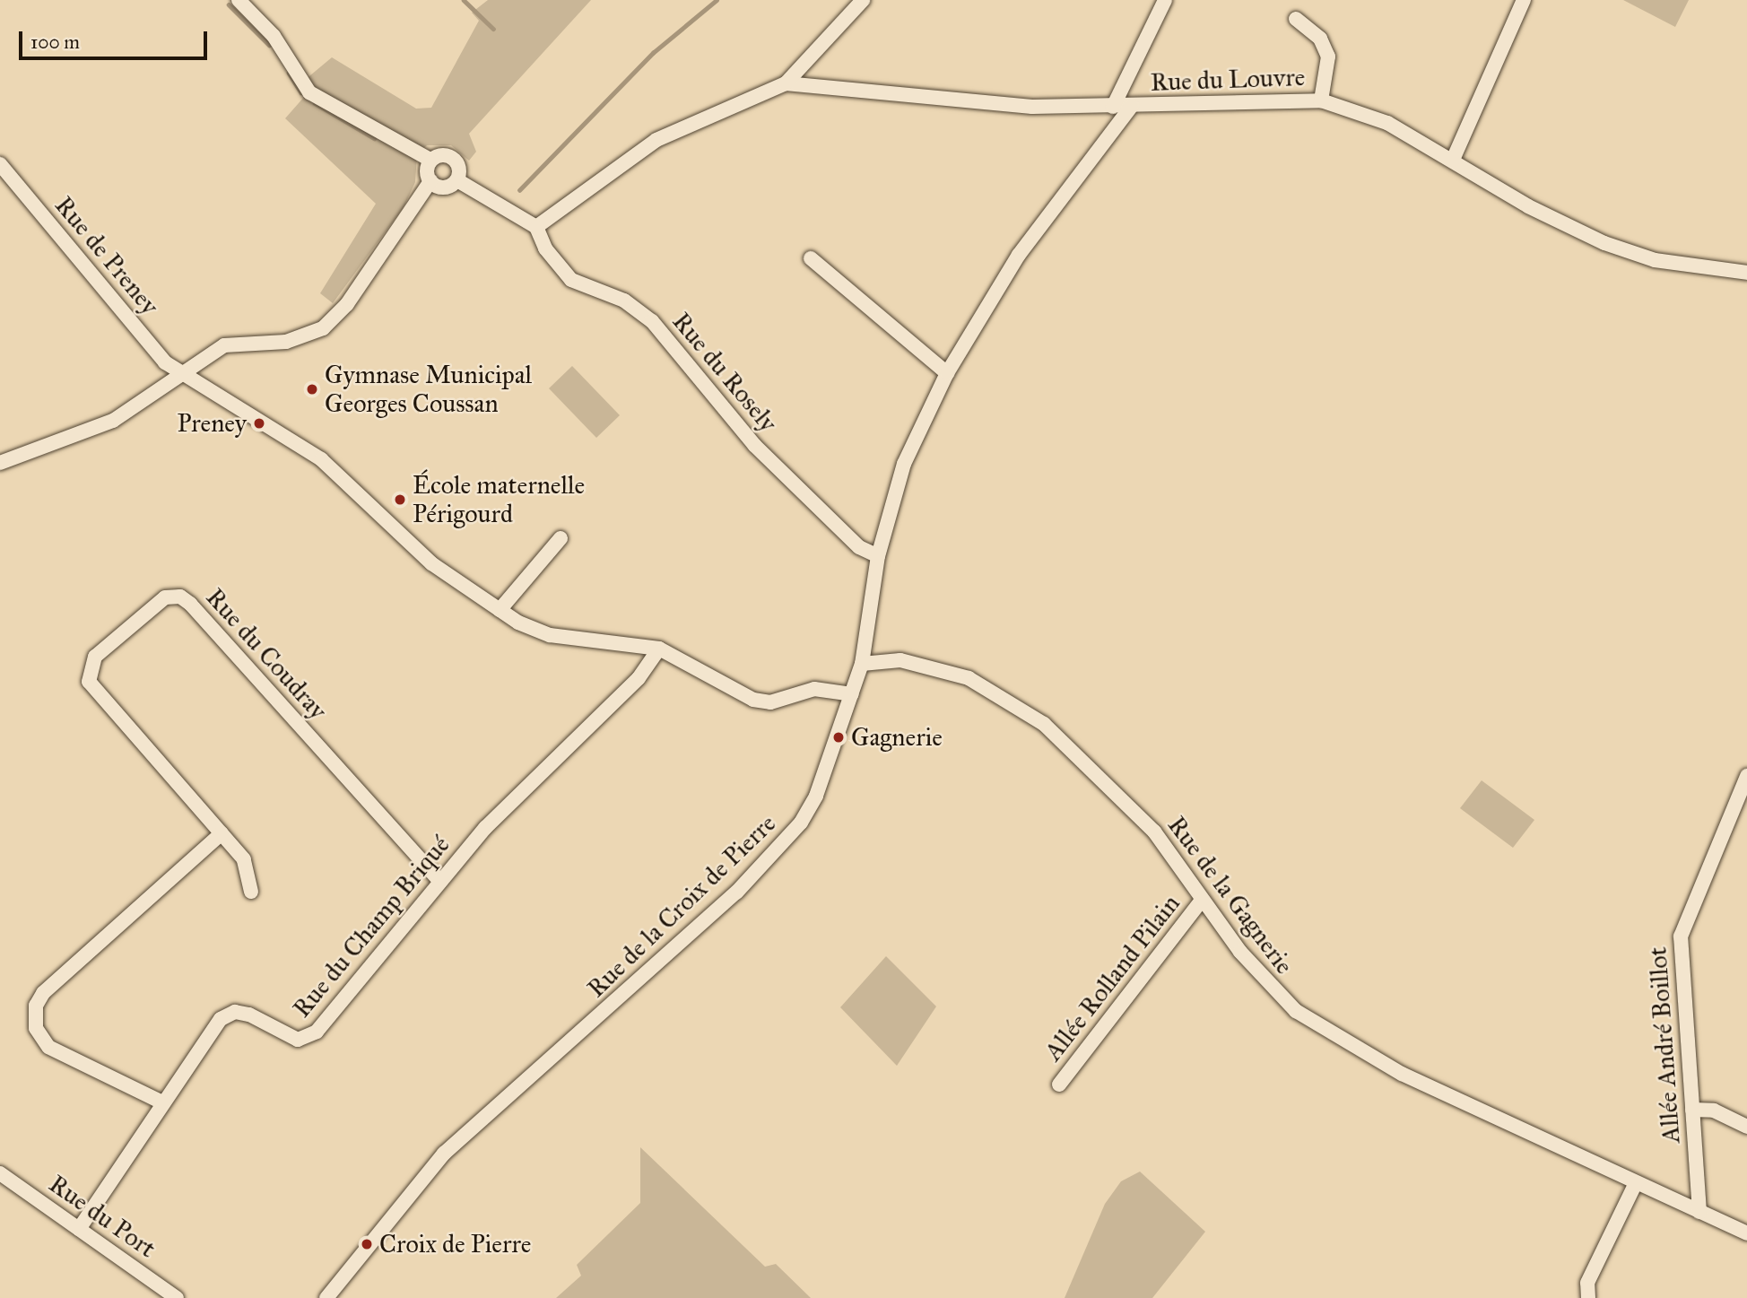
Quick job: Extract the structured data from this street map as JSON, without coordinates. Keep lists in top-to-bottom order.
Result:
{
  "streets": {
    "street": [
      "Rue du Louvre",
      "Rue de Preney",
      "Rue du Rosely",
      "Rue du Coudray",
      "Rue de la Gagnerie",
      "Rue de la Croix de Pierre",
      "Rue du Champ Briqué",
      "Allée Rolland Pilain",
      "Allée André Boillot",
      "Rue du Port"
    ]
  },
  "crossings": [
    ["Rue du Louvre", "Rue de la Croix de Pierre"],
    ["Rue de Preney", "Rue du Champ Briqué"],
    ["Rue du Rosely", "Rue de la Croix de Pierre"],
    ["Rue du Coudray", "Rue du Champ Briqué"],
    ["Rue de la Gagnerie", "Rue de la Croix de Pierre"],
    ["Rue de la Gagnerie", "Allée Rolland Pilain"],
    ["Rue de la Gagnerie", "Allée André Boillot"],
    ["Rue du Champ Briqué", "Rue du Port"]
  ],
  "places": [
    "Gymnase Municipal Georges Coussan",
    "Preney",
    "École maternelle Périgourd",
    "Gagnerie",
    "Croix de Pierre"
  ],
  "scale_bar": "100 m"
}
